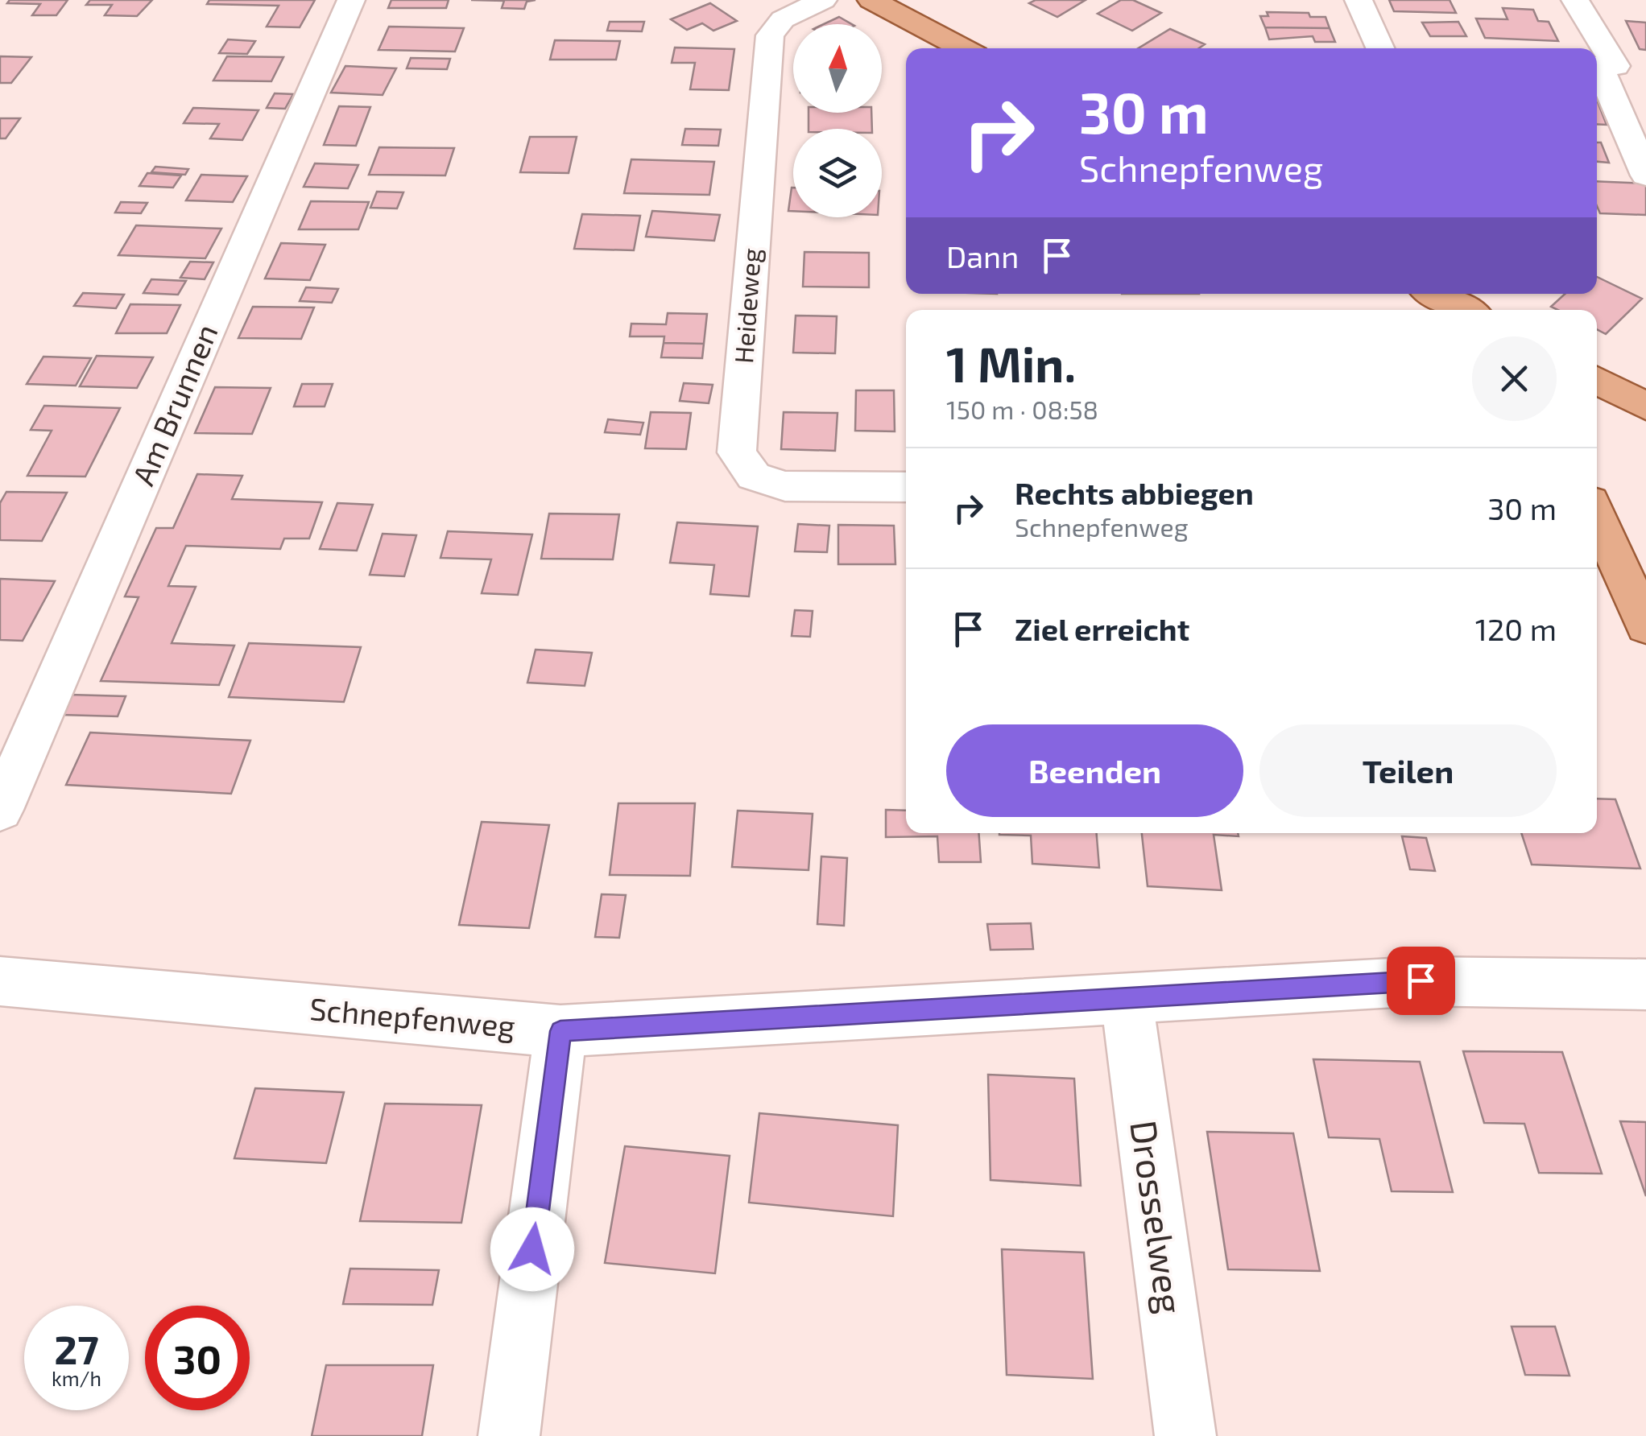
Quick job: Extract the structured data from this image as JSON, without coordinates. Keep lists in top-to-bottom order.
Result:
{
  "streets": {
    "street": [
      "Heideweg",
      "Am Brunnen",
      "Schnepfenweg",
      "Drosselweg"
    ]
  },
  "crossings": [
    ["Schnepfenweg", "Drosselweg"]
  ],
  "north": "top",
  "page": {
    "turn": ["30 m", "Schnepfenweg"],
    "then": "Dann",
    "heading": ["1 Min.", "150 m · 08:58"],
    "list": [
      {
        "name": "Rechts abbiegen",
        "note": "Schnepfenweg",
        "value": "30 m"
      },
      {
        "name": "Ziel erreicht",
        "value": "120 m"
      }
    ],
    "buttons": ["Beenden", "Teilen"],
    "speed": "27 km/h",
    "limit": "30"
  }
}
